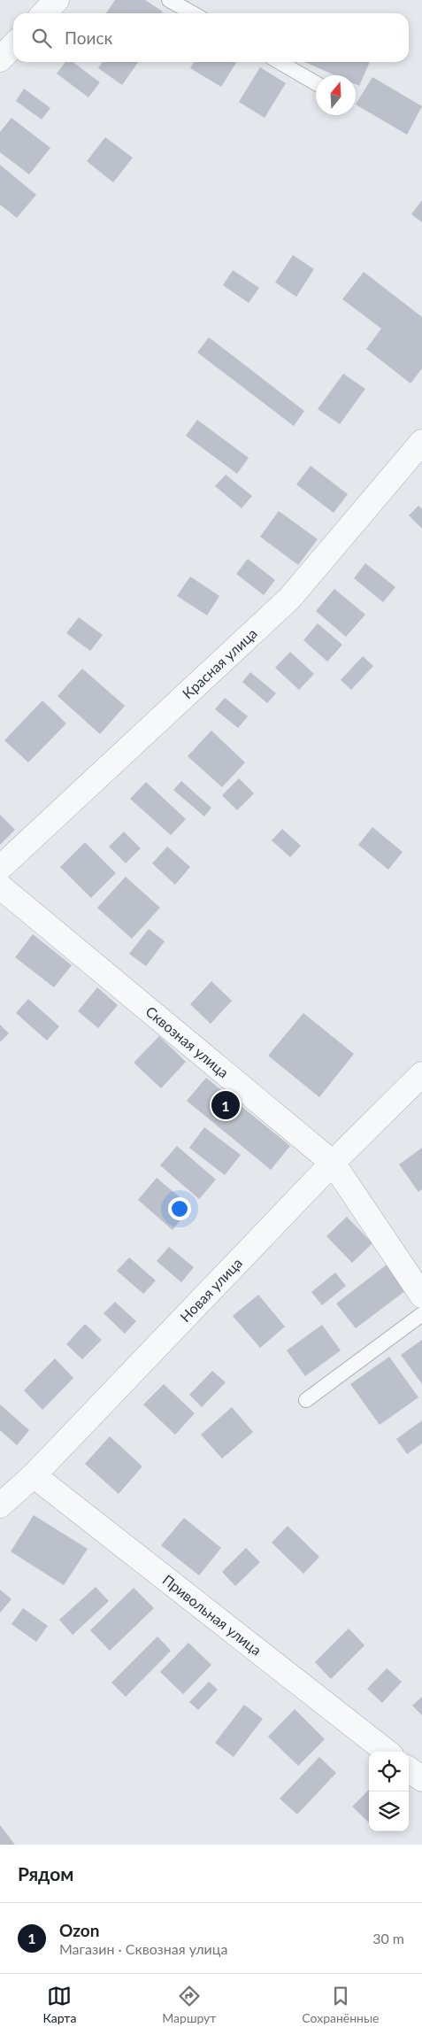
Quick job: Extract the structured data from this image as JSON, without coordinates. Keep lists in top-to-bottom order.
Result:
{
  "streets": {
    "street": [
      "Красная улица",
      "Сквозная улица",
      "Новая улица",
      "Привольная улица"
    ]
  },
  "crossings": [
    ["Сквозная улица", "Новая улица"],
    ["Новая улица", "Привольная улица"]
  ],
  "north": "top",
  "page": {
    "search": "Поиск",
    "pins": "1",
    "heading": "Рядом",
    "list": [
      {
        "mark": "1",
        "name": "Ozon",
        "note": "Магазин · Сквозная улица",
        "value": "30 m"
      }
    ],
    "nav": ["Карта", "Маршрут", "Сохранённые"]
  }
}
